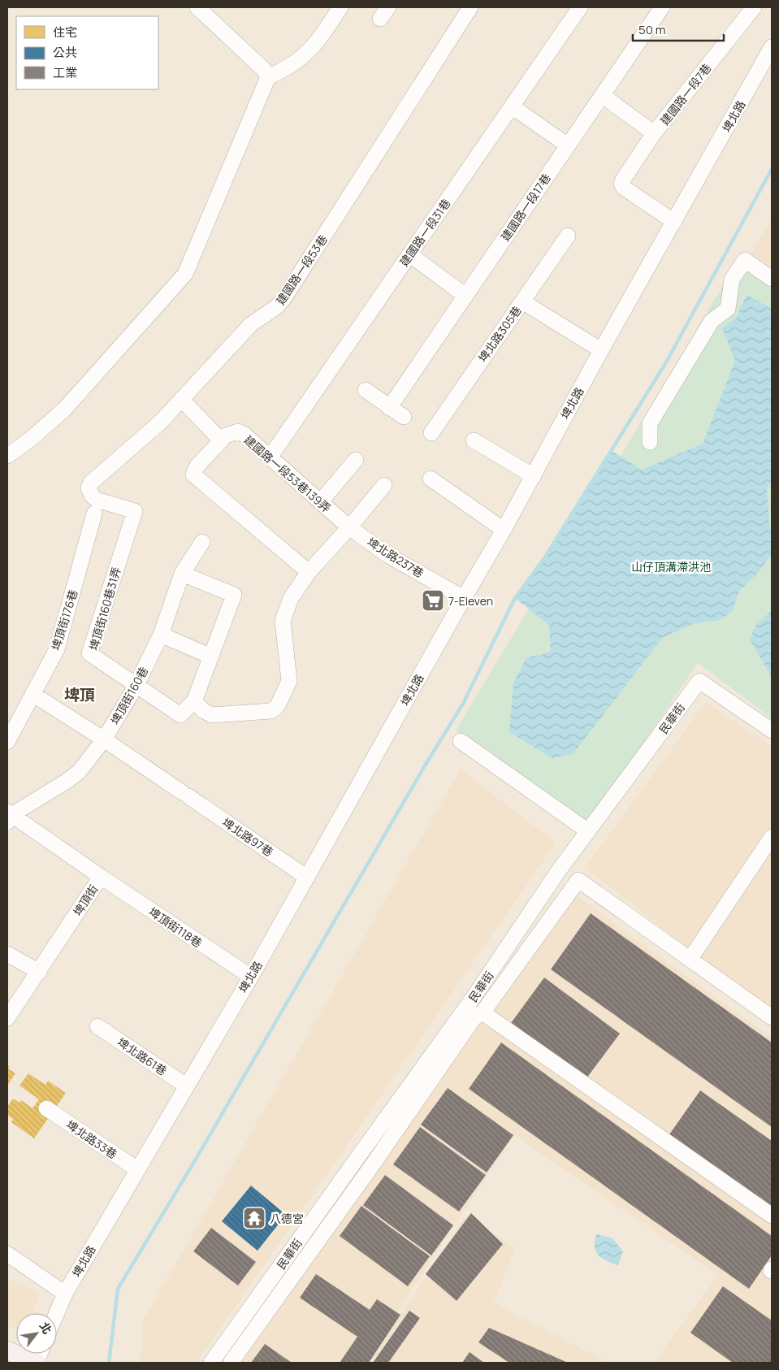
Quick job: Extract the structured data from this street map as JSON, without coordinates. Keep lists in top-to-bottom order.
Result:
{
  "streets": {
    "street": [
      "建國路一段7巷",
      "埤北路",
      "建國路一段17巷",
      "建國路一段31巷",
      "建國路一段53巷",
      "埤北路305巷",
      "建國路一段53巷139弄",
      "埤北路237巷",
      "埤頂街160巷31弄",
      "埤頂街176巷",
      "埤頂街160巷",
      "民華街",
      "埤北路97巷",
      "埤頂街",
      "埤頂街118巷",
      "埤北路61巷",
      "埤北路33巷"
    ]
  },
  "crossings": [
    ["建國路一段7巷", "埤北路"],
    ["埤北路", "埤北路237巷"],
    ["埤北路", "埤北路97巷"],
    ["埤北路", "埤頂街118巷"],
    ["埤北路", "埤北路61巷"],
    ["埤北路", "埤北路33巷"],
    ["建國路一段31巷", "建國路一段53巷139弄"],
    ["建國路一段53巷", "埤頂街160巷31弄"],
    ["建國路一段53巷139弄", "埤北路237巷"],
    ["埤頂街160巷31弄", "埤頂街160巷"],
    ["埤頂街176巷", "埤北路97巷"],
    ["埤頂街160巷", "埤北路97巷"],
    ["埤頂街160巷", "埤頂街"],
    ["埤頂街", "埤頂街118巷"]
  ],
  "districts": ["埤頂"],
  "parks": ["山仔頂溝滯洪池"],
  "places": {
    "supermarket": ["7-Eleven"],
    "temple": ["八德宮"]
  },
  "legend": ["住宅", "公共", "工業"],
  "scale_bar": "50 m",
  "north": "top right"
}
